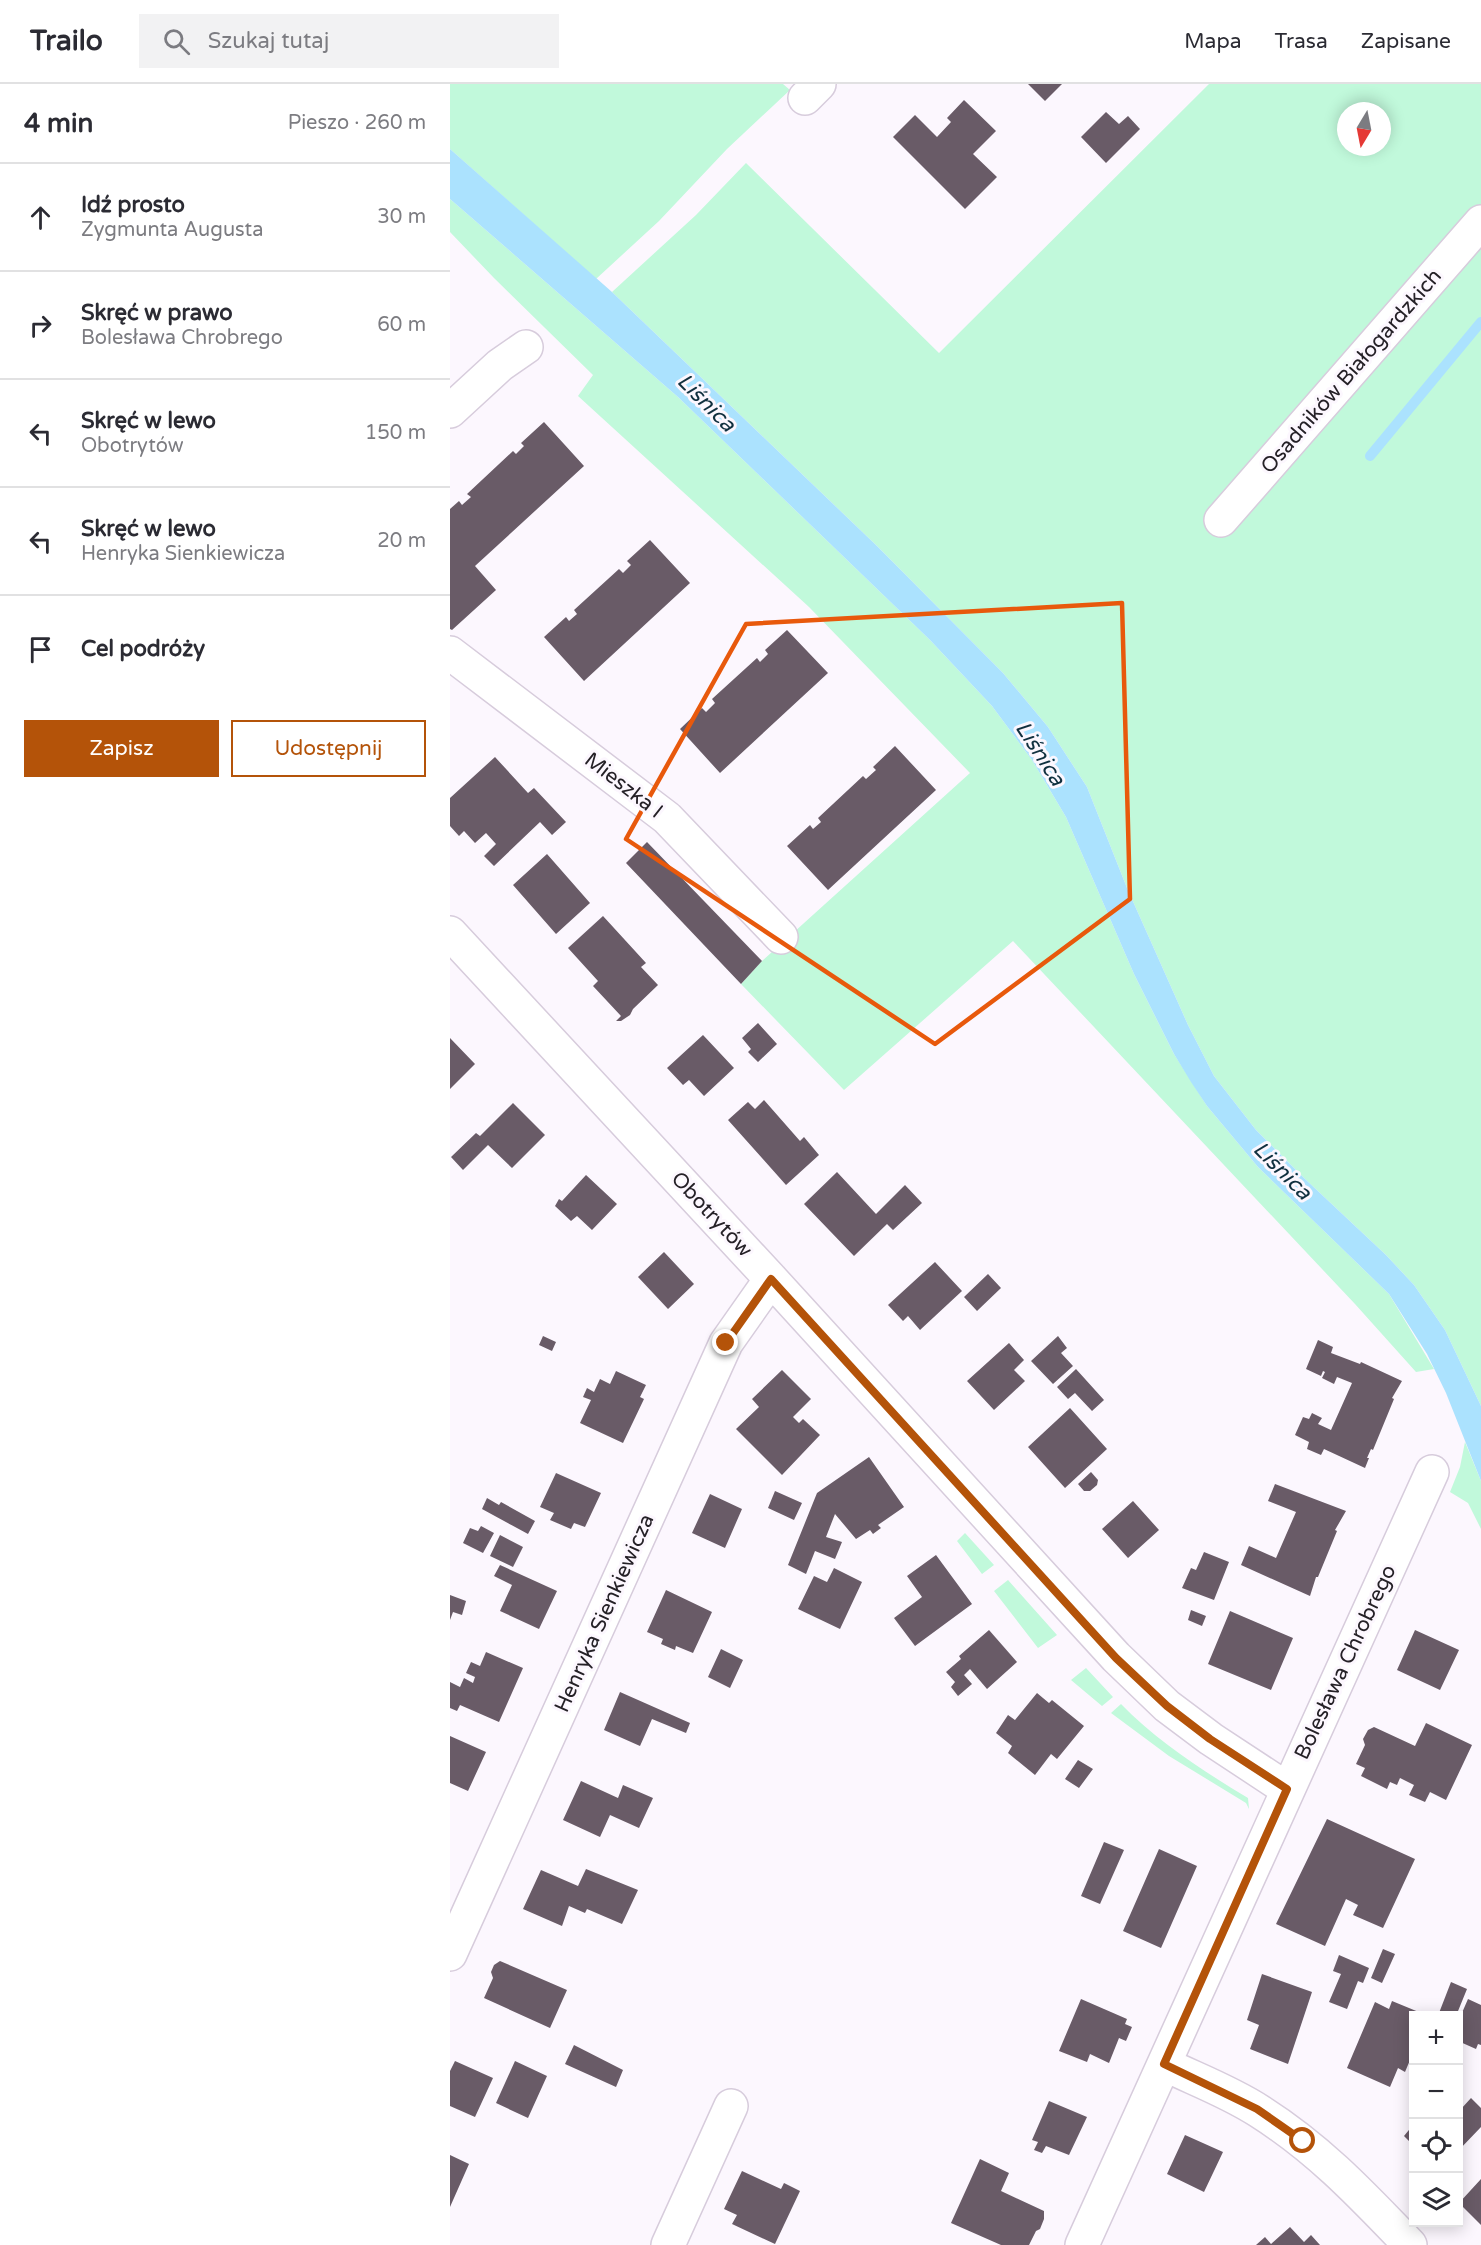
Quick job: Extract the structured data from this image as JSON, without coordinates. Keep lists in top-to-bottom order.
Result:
{
  "streets": {
    "street": [
      "Osadników Białogardzkich",
      "Mieszka I",
      "Obotrytów",
      "Henryka Sienkiewicza",
      "Bolesława Chrobrego"
    ]
  },
  "crossings": [
    ["Obotrytów", "Henryka Sienkiewicza"],
    ["Obotrytów", "Bolesława Chrobrego"]
  ],
  "water": ["Liśnica"],
  "north": "bottom",
  "page": {
    "header": "Trailo",
    "search": "Szukaj tutaj",
    "nav": ["Mapa", "Trasa", "Zapisane"],
    "heading": ["4 min", "Pieszo · 260 m"],
    "list": [
      ["Idź prosto", "Zygmunta Augusta", "30 m"],
      ["Skręć w prawo", "Bolesława Chrobrego", "60 m"],
      ["Skręć w lewo", "Obotrytów", "150 m"],
      ["Skręć w lewo", "Henryka Sienkiewicza", "20 m"],
      "Cel podróży"
    ],
    "buttons": ["Zapisz", "Udostępnij"],
    "map_buttons": ["+", "−"]
  }
}
